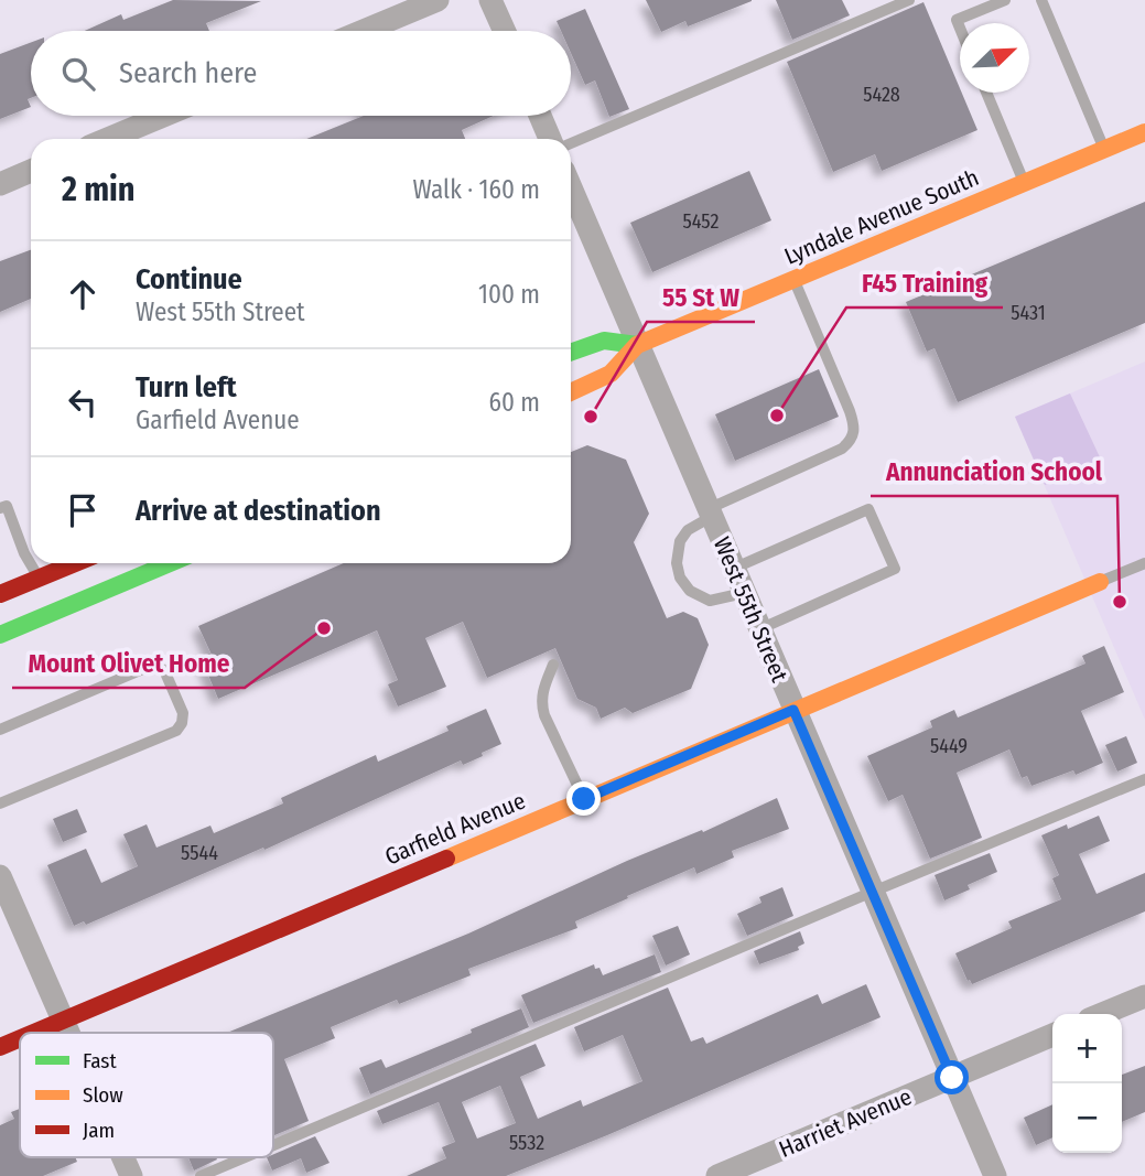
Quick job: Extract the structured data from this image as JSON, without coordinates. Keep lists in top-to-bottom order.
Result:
{
  "streets": {
    "street": [
      "Lyndale Avenue South",
      "West 55th Street",
      "Garfield Avenue",
      "Harriet Avenue"
    ]
  },
  "crossings": [
    ["Lyndale Avenue South", "West 55th Street"],
    ["West 55th Street", "Garfield Avenue"],
    ["West 55th Street", "Harriet Avenue"]
  ],
  "places": [
    "F45 Training",
    "55 St W",
    "Annunciation School",
    "Mount Olivet Home"
  ],
  "house_numbers": [
    "5428",
    "5452",
    "5431",
    "5449",
    "5544",
    "5532"
  ],
  "legend": ["Fast", "Slow", "Jam"],
  "north": "top right",
  "page": {
    "search": "Search here",
    "heading": ["2 min", "Walk · 160 m"],
    "list": [
      ["Continue", "West 55th Street", "100 m"],
      ["Turn left", "Garfield Avenue", "60 m"],
      "Arrive at destination"
    ],
    "map_buttons": ["+", "−"]
  }
}
